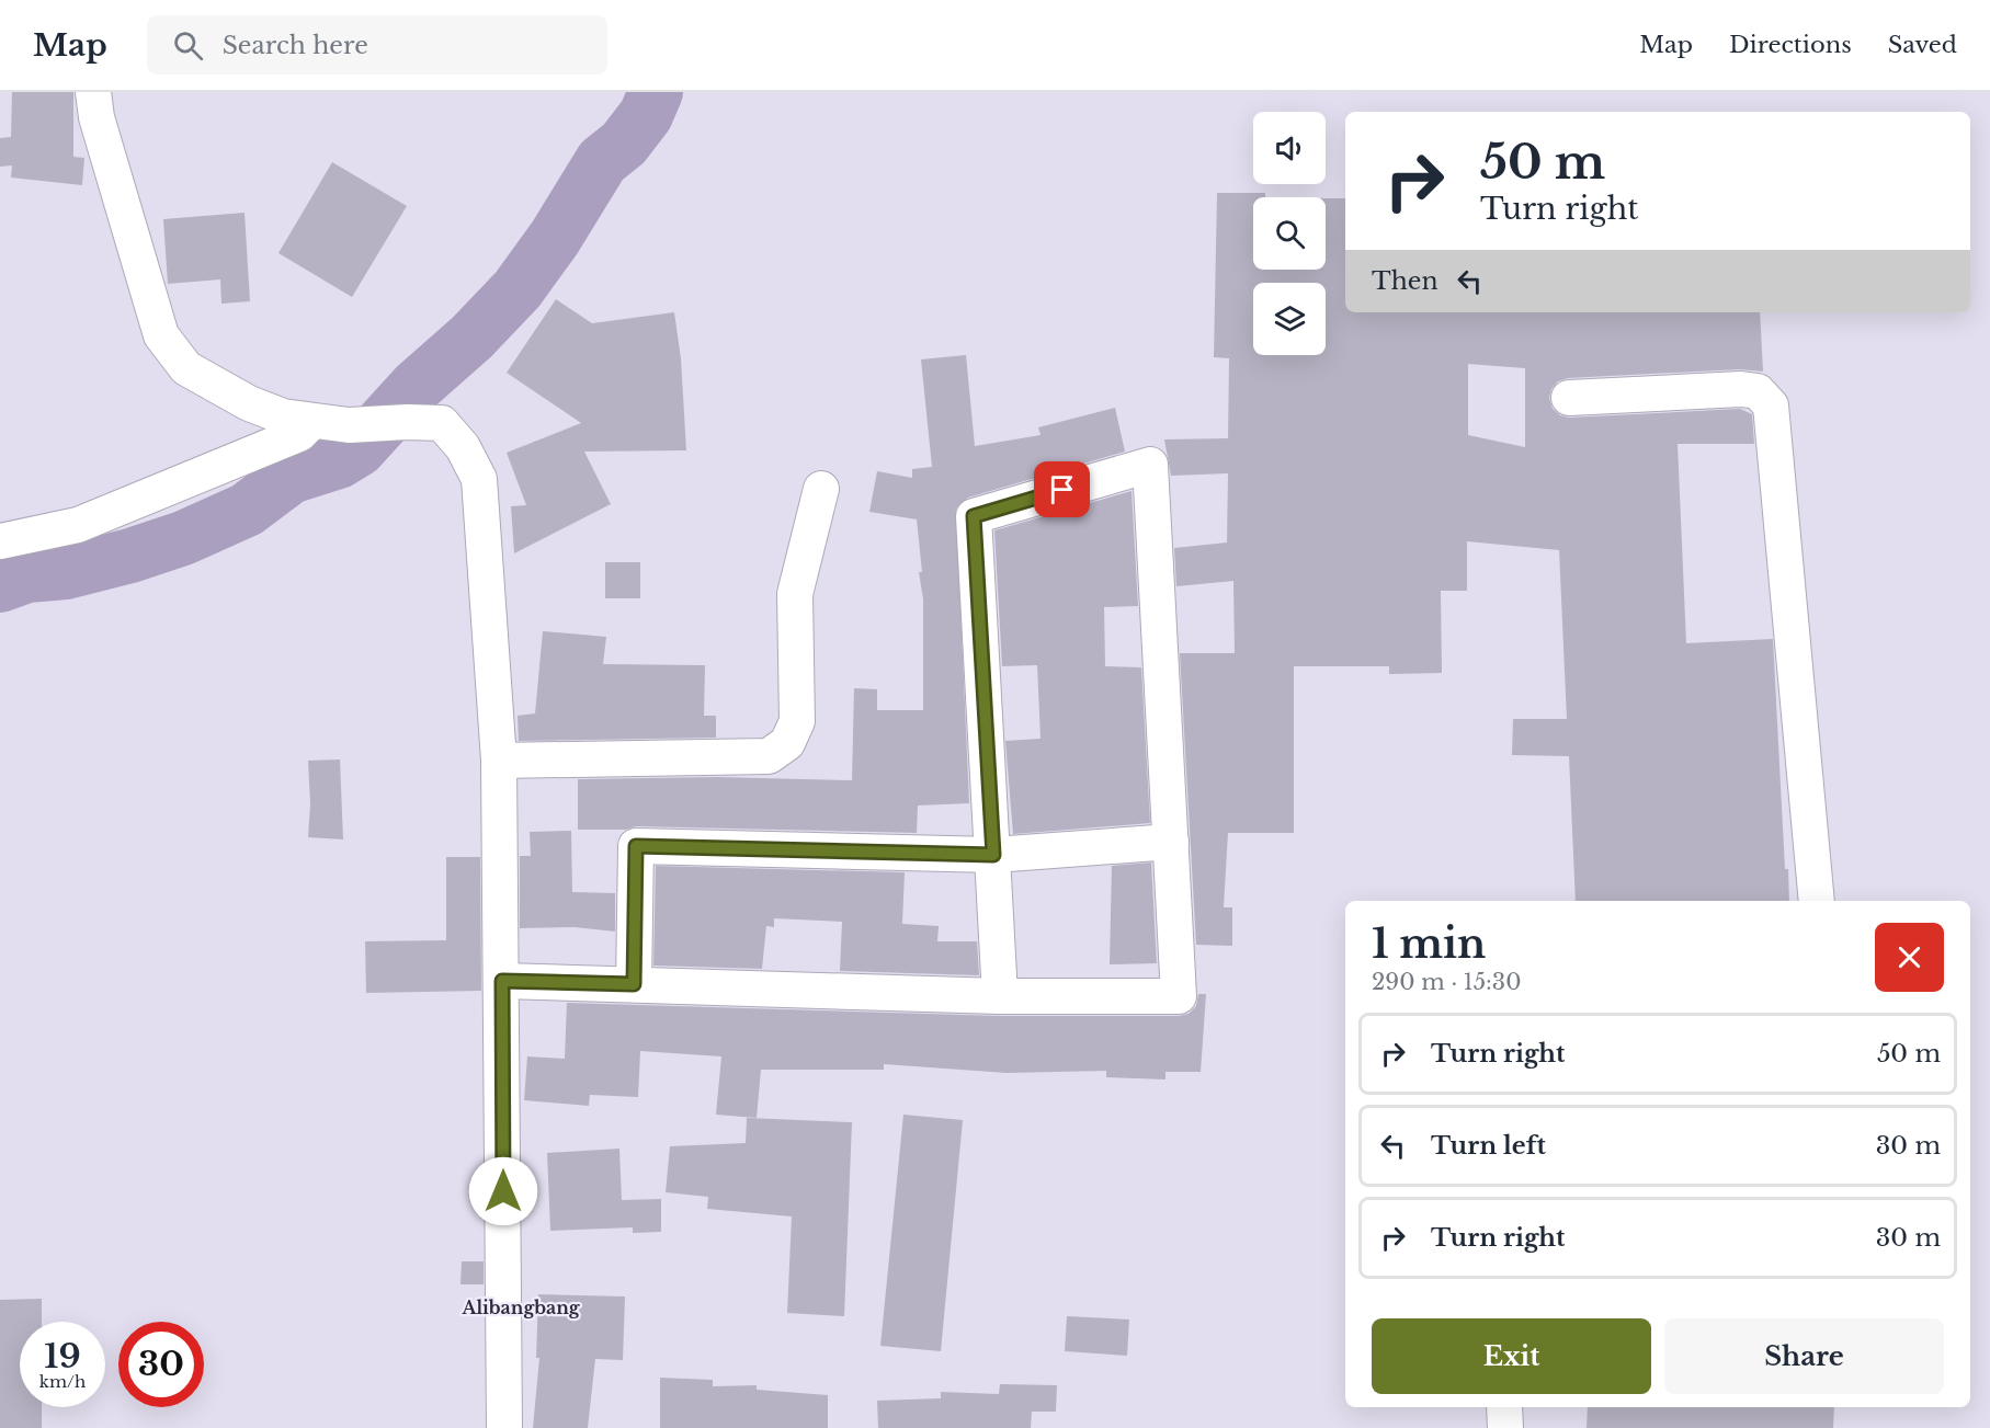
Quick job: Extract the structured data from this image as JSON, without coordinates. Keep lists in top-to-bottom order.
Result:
{
  "districts": ["Alibangbang"],
  "page": {
    "header": "Map",
    "search": "Search here",
    "nav": ["Map", "Directions", "Saved"],
    "turn": ["50 m", "Turn right"],
    "then": "Then",
    "heading": ["1 min", "290 m · 15:30"],
    "list": [
      {
        "name": "Turn right",
        "value": "50 m"
      },
      {
        "name": "Turn left",
        "value": "30 m"
      },
      {
        "name": "Turn right",
        "value": "30 m"
      }
    ],
    "buttons": ["Exit", "Share"],
    "speed": "19 km/h",
    "limit": "30"
  }
}
